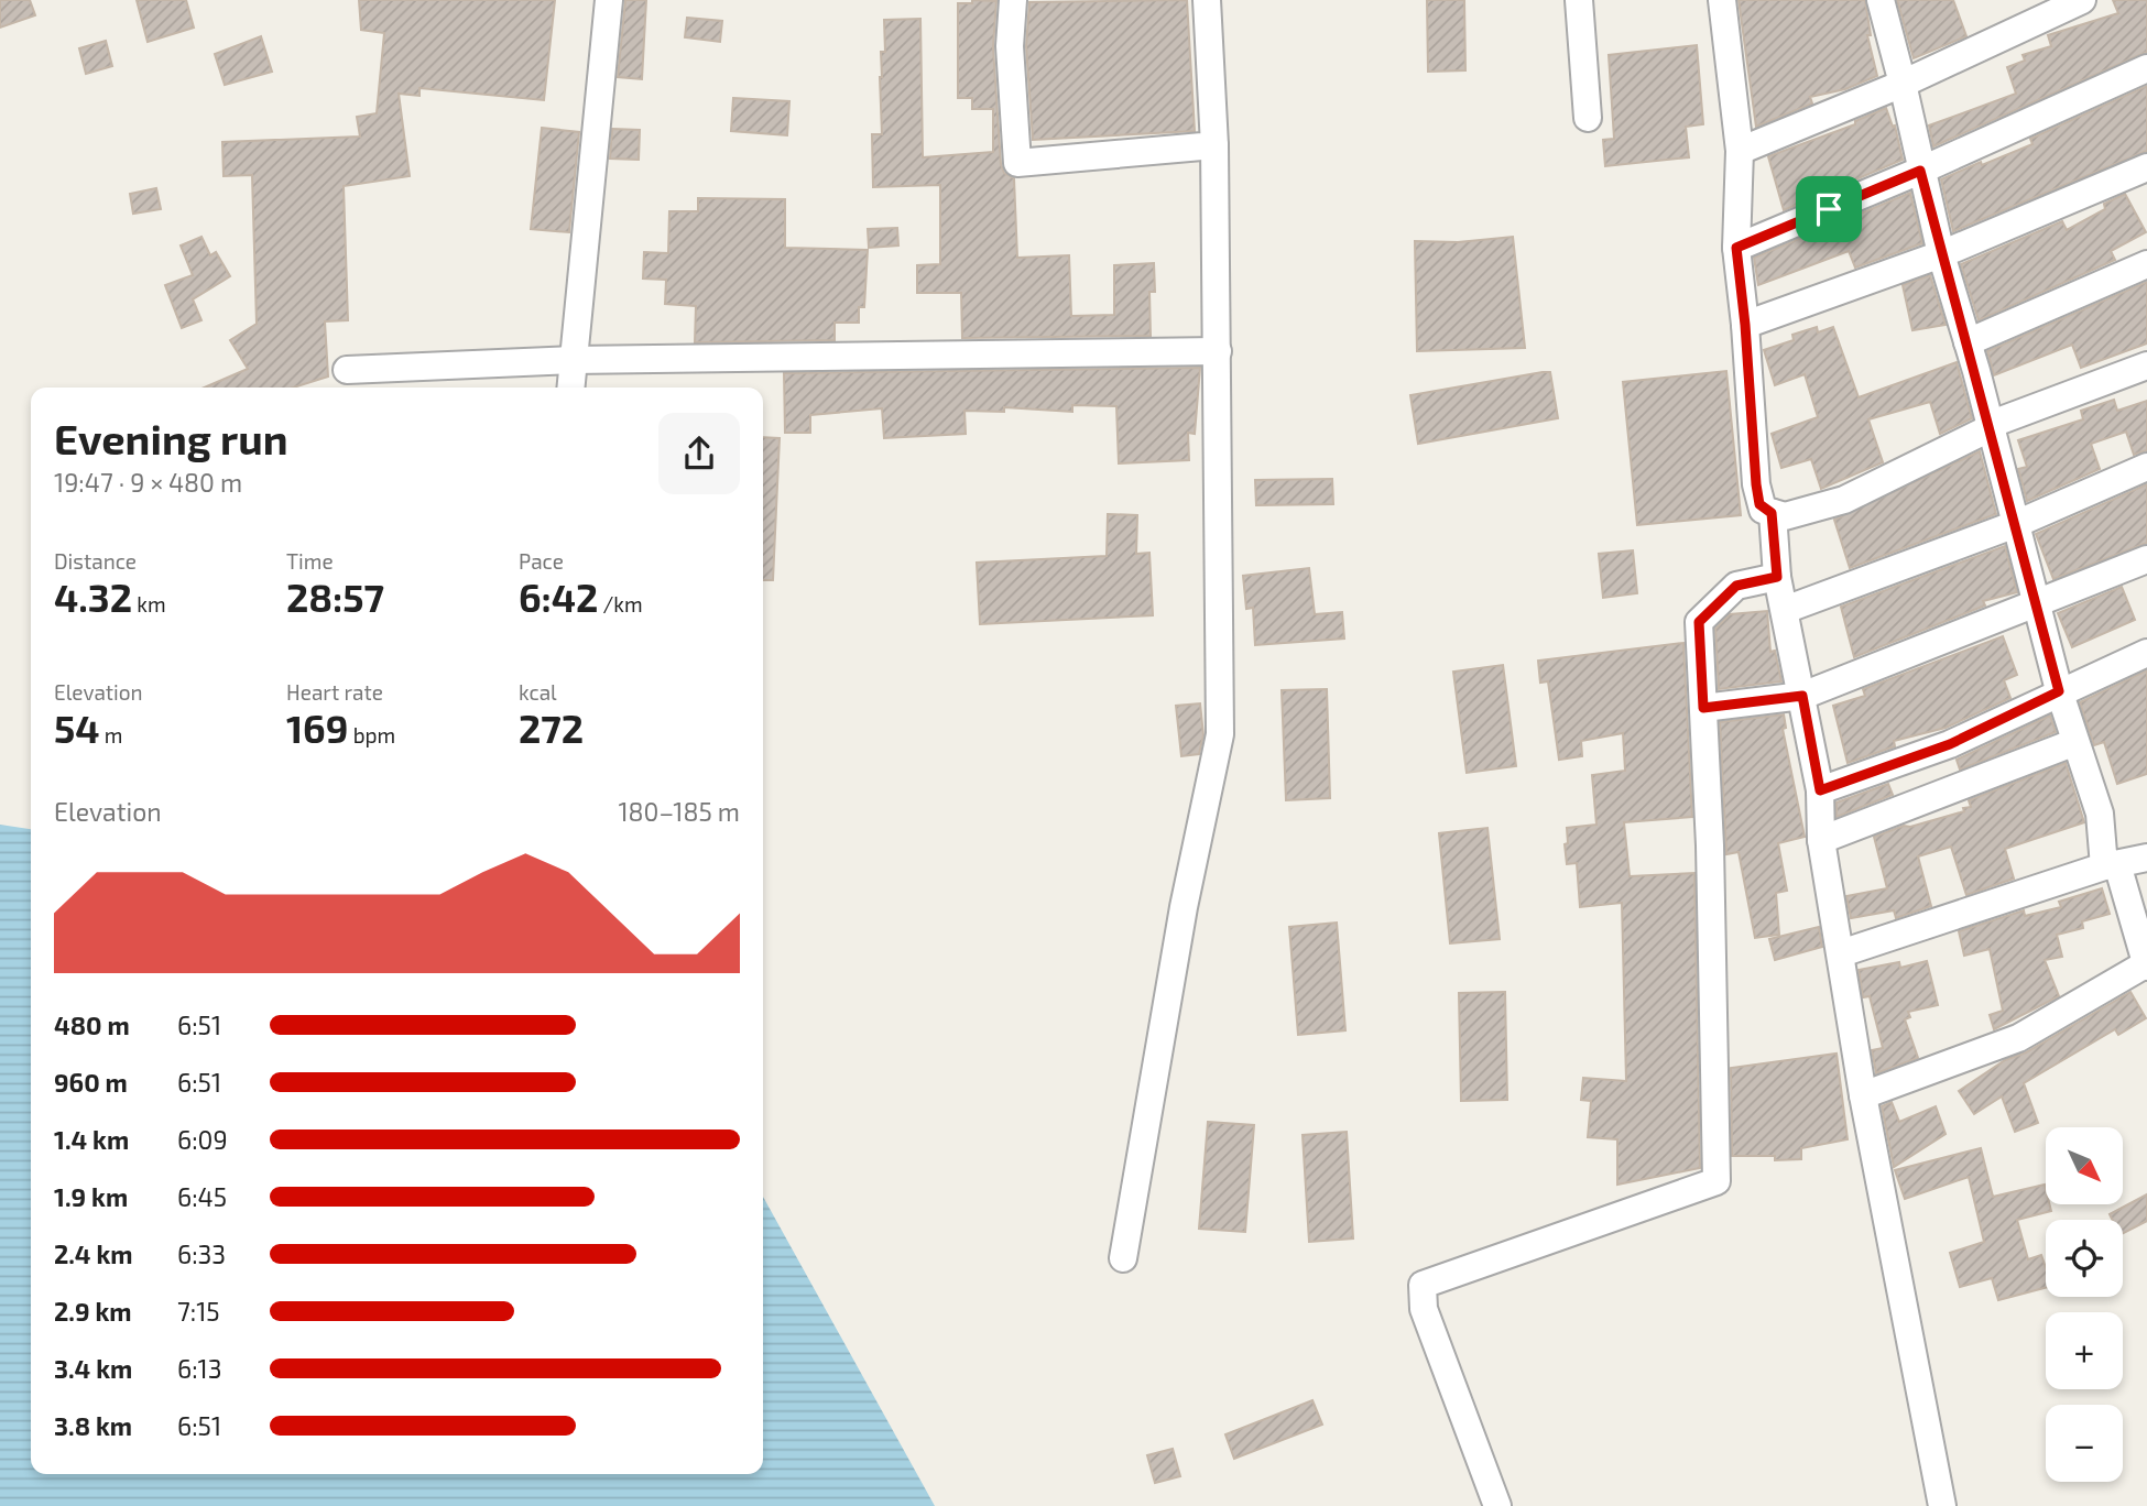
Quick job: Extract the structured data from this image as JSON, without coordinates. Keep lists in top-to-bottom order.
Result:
{
  "north": "bottom right",
  "page": {
    "heading": ["Evening run", "19:47 · 9 × 480 m"],
    "stats": [
      ["Distance", "4.32 km"],
      ["Time", "28:57"],
      ["Pace", "6:42 /km"],
      ["Elevation", "54 m"],
      ["Heart rate", "169 bpm"],
      ["kcal", "272"]
    ],
    "chart": ["Elevation", "180–185 m"],
    "list": [
      {
        "name": "480 m",
        "note": "6:51"
      },
      {
        "name": "960 m",
        "note": "6:51"
      },
      {
        "name": "1.4 km",
        "note": "6:09"
      },
      {
        "name": "1.9 km",
        "note": "6:45"
      },
      {
        "name": "2.4 km",
        "note": "6:33"
      },
      {
        "name": "2.9 km",
        "note": "7:15"
      },
      {
        "name": "3.4 km",
        "note": "6:13"
      },
      {
        "name": "3.8 km",
        "note": "6:51"
      }
    ],
    "map_buttons": ["+", "−"]
  }
}
